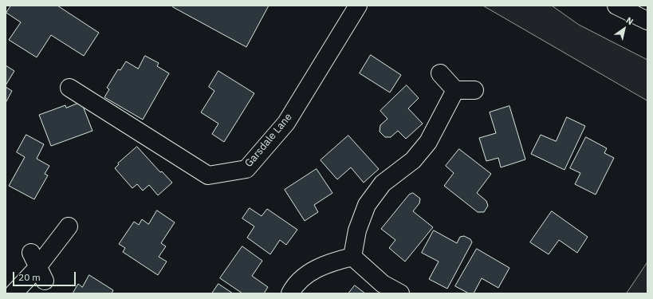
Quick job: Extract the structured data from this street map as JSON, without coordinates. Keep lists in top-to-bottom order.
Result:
{
  "streets": {
    "main road": ["Garsdale Lane"]
  },
  "scale_bar": "20 m",
  "north": "top right"
}
